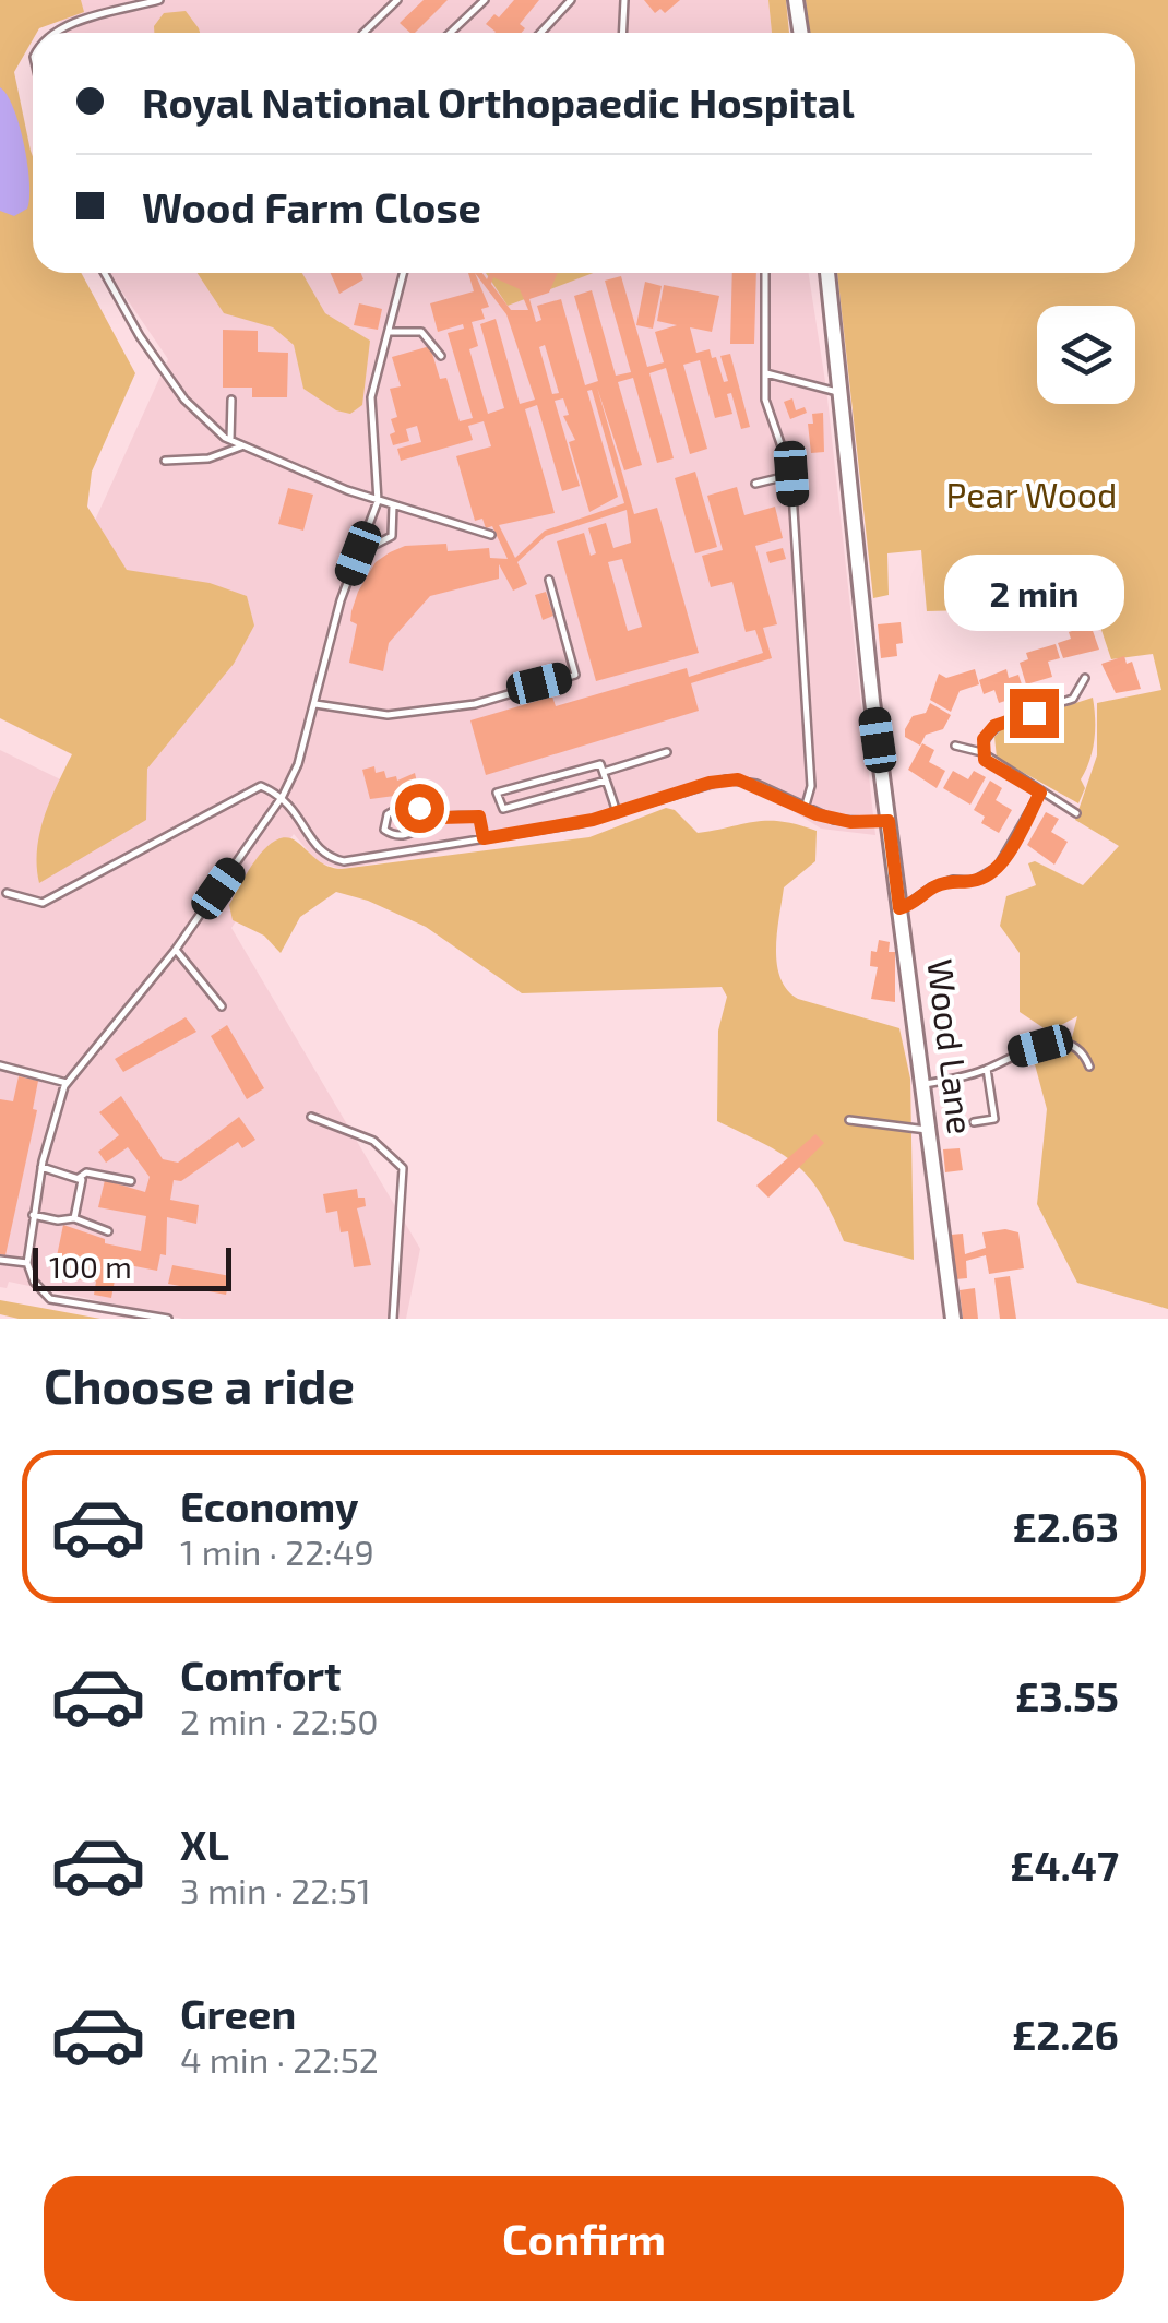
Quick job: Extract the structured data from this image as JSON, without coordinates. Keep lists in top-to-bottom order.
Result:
{
  "streets": {
    "street": ["Wood Lane"]
  },
  "parks": ["Pear Wood"],
  "scale_bar": "100 m",
  "page": {
    "banner": ["Royal National Orthopaedic Hospital", "Wood Farm Close"],
    "bubble": "2 min",
    "scale": "100 m",
    "heading": "Choose a ride",
    "list": [
      {
        "name": "Economy",
        "note": "1 min · 22:49",
        "value": "£2.63"
      },
      {
        "name": "Comfort",
        "note": "2 min · 22:50",
        "value": "£3.55"
      },
      {
        "name": "XL",
        "note": "3 min · 22:51",
        "value": "£4.47"
      },
      {
        "name": "Green",
        "note": "4 min · 22:52",
        "value": "£2.26"
      }
    ],
    "buttons": "Confirm"
  }
}
